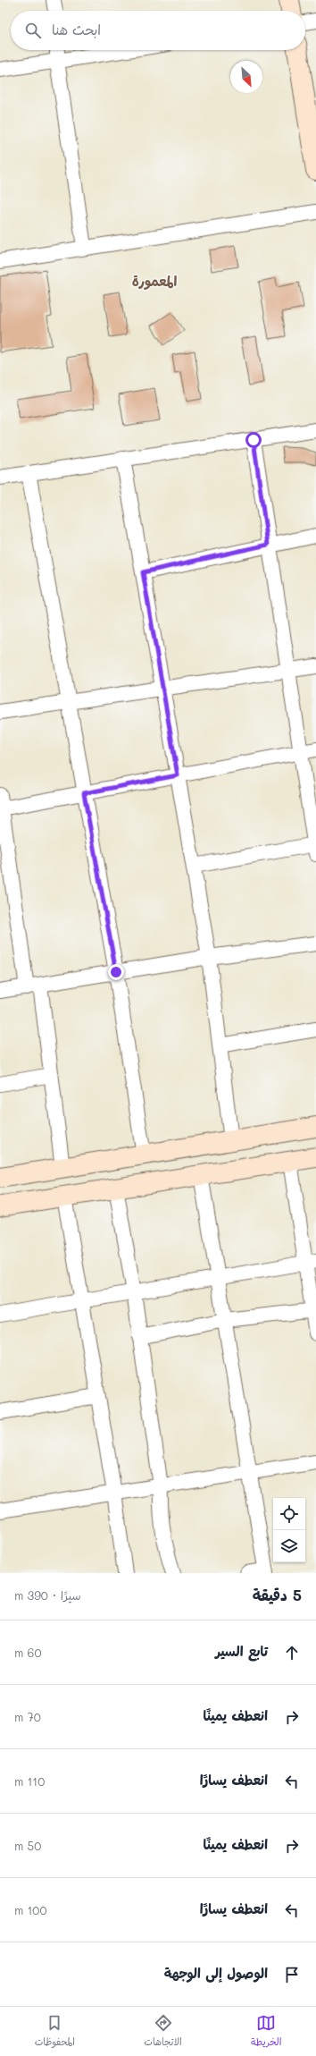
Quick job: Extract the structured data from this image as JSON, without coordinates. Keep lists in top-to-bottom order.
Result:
{
  "districts": ["المعمورة"],
  "north": "bottom right",
  "page": {
    "search": "ابحث هنا",
    "heading": ["5 دقيقة", "سيرًا · 390 m"],
    "list": [
      ["تابع السير", "60 m"],
      ["انعطف يمينًا", "70 m"],
      ["انعطف يسارًا", "110 m"],
      ["انعطف يمينًا", "50 m"],
      ["انعطف يسارًا", "100 m"],
      "الوصول إلى الوجهة"
    ],
    "nav": ["الخريطة", "الاتجاهات", "المحفوظات"]
  }
}
